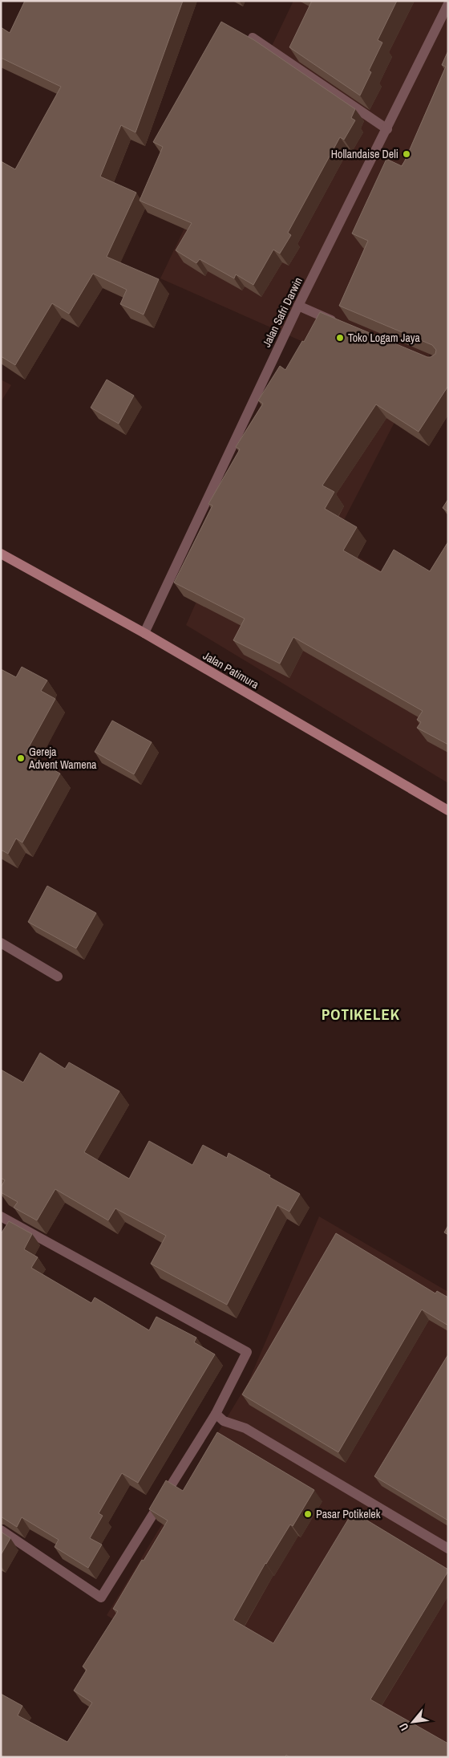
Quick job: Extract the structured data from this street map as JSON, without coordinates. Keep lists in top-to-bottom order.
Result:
{
  "streets": {
    "main road": ["Jalan Patimura"],
    "street": ["Jalan Safri Darwin"]
  },
  "crossings": [
    ["Jalan Safri Darwin", "Jalan Patimura"]
  ],
  "districts": ["POTIKELEK"],
  "places": [
    "Hollandaise Deli",
    "Toko Logam Jaya",
    "Gereja Advent Wamena",
    "Pasar Potikelek"
  ],
  "north": "bottom left"
}
